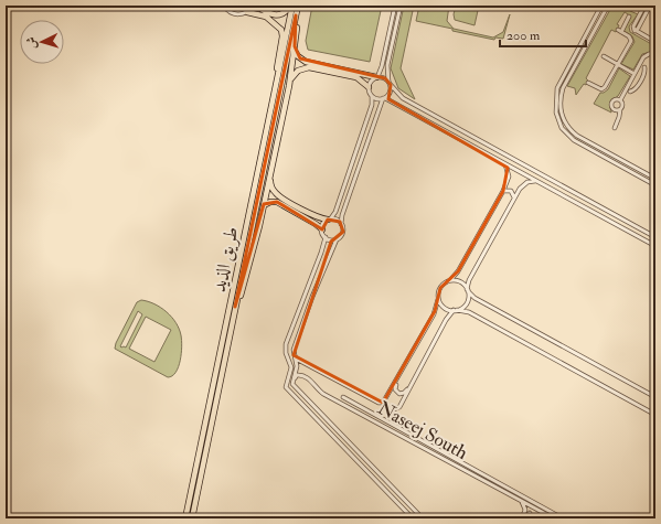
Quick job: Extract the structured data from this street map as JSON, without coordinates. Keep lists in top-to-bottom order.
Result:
{
  "streets": {
    "highway": ["طريق الذيد"],
    "street": ["Naseej South"]
  },
  "scale_bar": "200 m",
  "north": "left"
}
